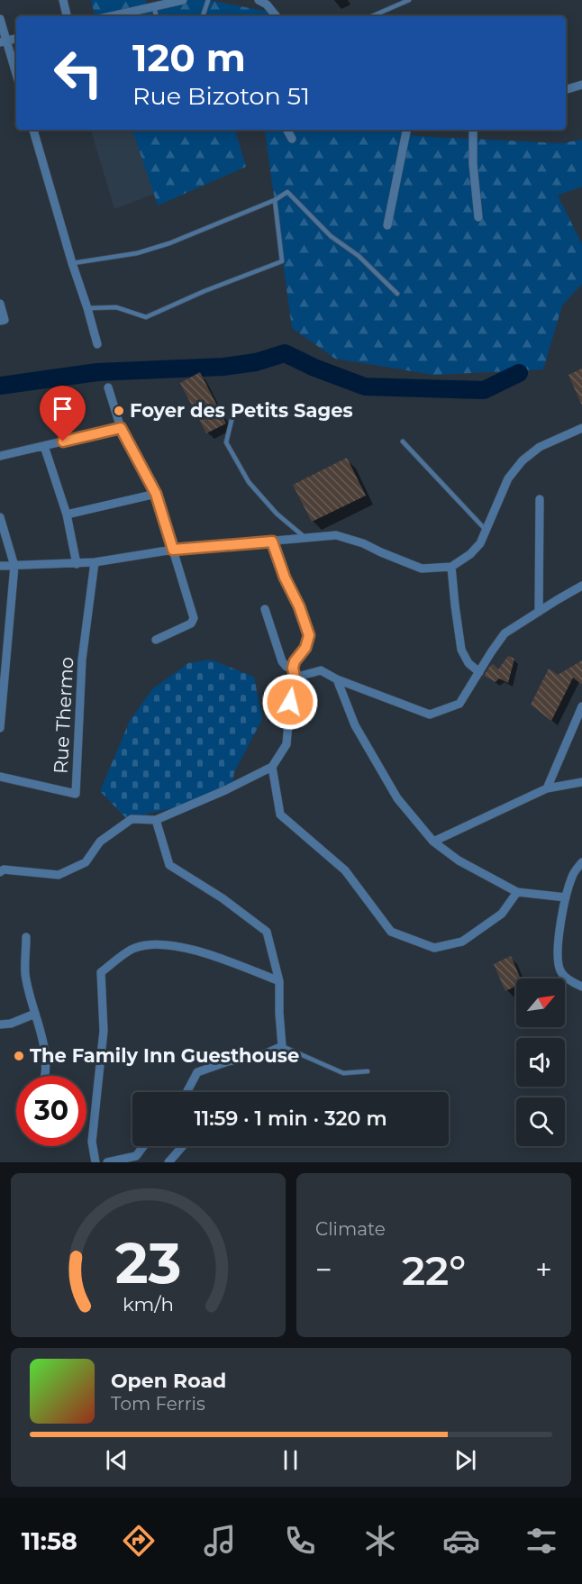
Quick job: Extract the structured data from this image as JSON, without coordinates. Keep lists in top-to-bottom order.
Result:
{
  "streets": {
    "street": ["Rue Thermo"]
  },
  "places": ["Foyer des Petits Sages", "The Family Inn Guesthouse"],
  "north": "top right",
  "page": {
    "turn": ["120 m", "Rue Bizoton 51"],
    "limit": "30",
    "trip": "11:59 · 1 min · 320 m",
    "tile": "Climate",
    "heat": ["−", "22°", "+"],
    "song": ["Open Road", "Tom Ferris"],
    "tabs": "11:58",
    "gauge": ["23", "km/h"]
  }
}
